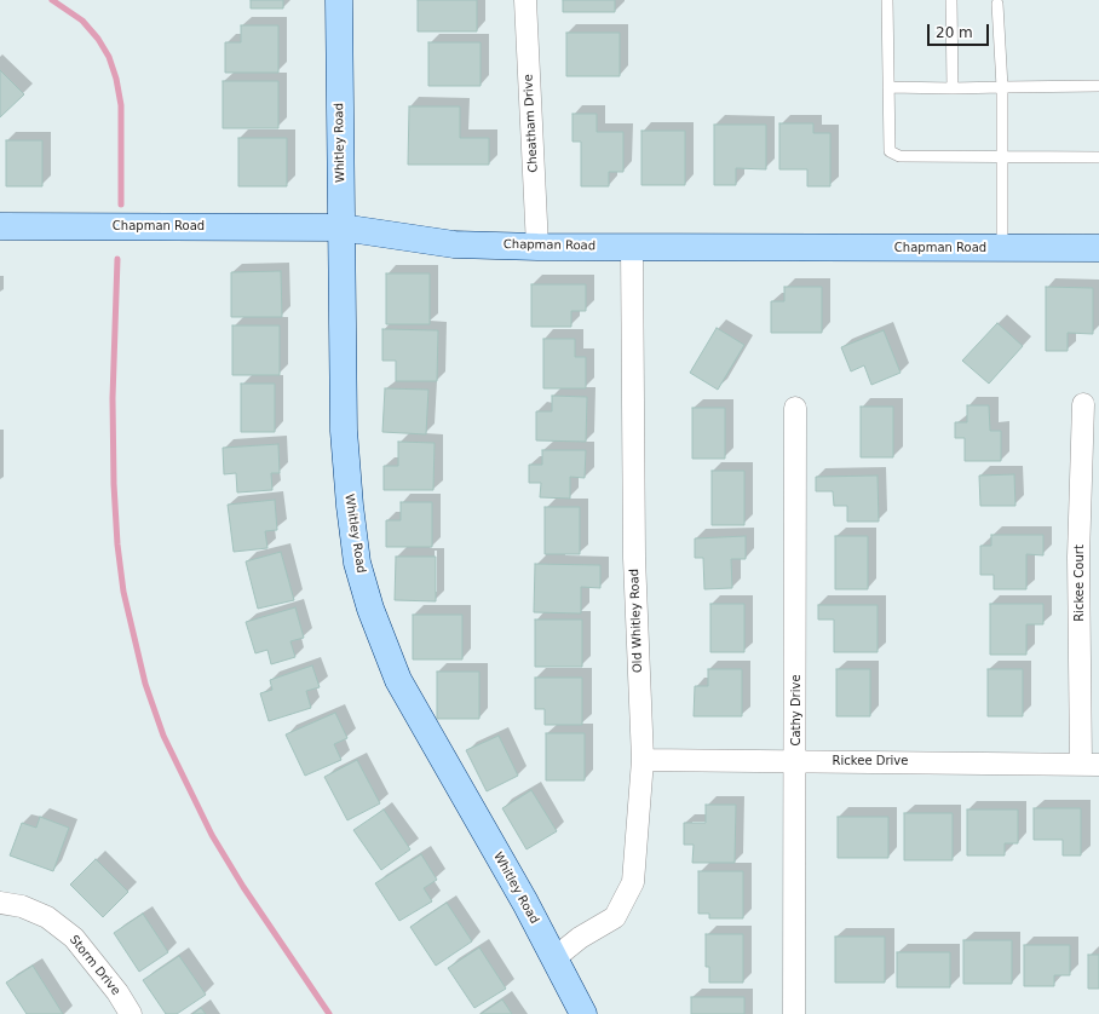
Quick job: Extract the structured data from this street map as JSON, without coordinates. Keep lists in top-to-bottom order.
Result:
{
  "streets": {
    "street": [
      "Cheatham Drive",
      "Whitley Road",
      "Chapman Road",
      "Rickee Court",
      "Old Whitley Road",
      "Cathy Drive",
      "Rickee Drive",
      "Storm Drive"
    ]
  },
  "crossings": [
    ["Cheatham Drive", "Chapman Road"],
    ["Whitley Road", "Chapman Road"],
    ["Whitley Road", "Old Whitley Road"],
    ["Chapman Road", "Old Whitley Road"],
    ["Rickee Court", "Rickee Drive"],
    ["Old Whitley Road", "Rickee Drive"],
    ["Cathy Drive", "Rickee Drive"]
  ],
  "scale_bar": "20 m"
}
